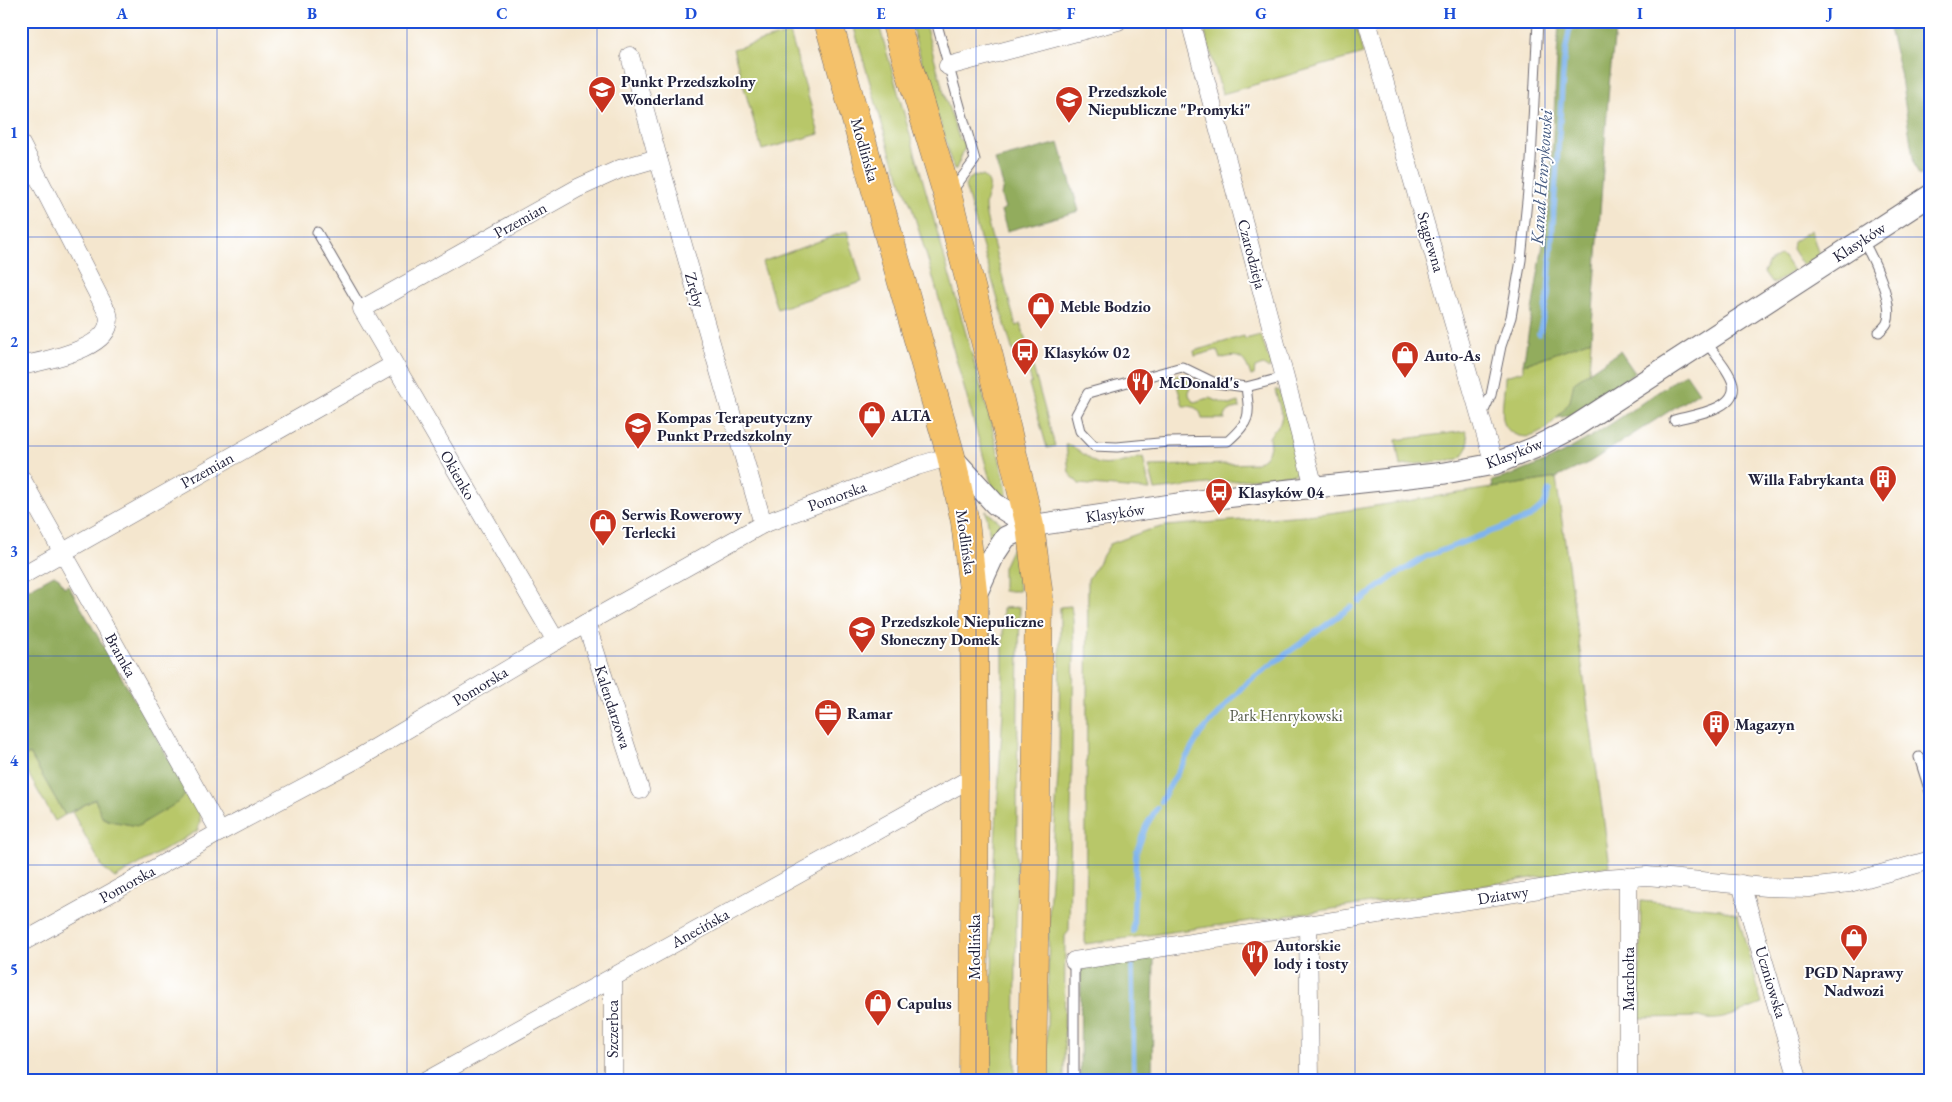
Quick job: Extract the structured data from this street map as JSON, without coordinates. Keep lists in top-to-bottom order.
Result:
{
  "streets": {
    "main road": ["Modlińska"],
    "street": [
      "Przemian",
      "Stągiewna",
      "Klasyków",
      "Czarodzieja",
      "Zręby",
      "Okienko",
      "Pomorska",
      "Bramka",
      "Kalendarzowa",
      "Dziatwy",
      "Anecińska",
      "Marchołta",
      "Uczniowska",
      "Szczerbca"
    ]
  },
  "crossings": [
    ["Modlińska", "Klasyków"],
    ["Modlińska", "Pomorska"],
    ["Modlińska", "Anecińska"],
    ["Przemian", "Zręby"],
    ["Przemian", "Okienko"],
    ["Przemian", "Bramka"],
    ["Stągiewna", "Klasyków"],
    ["Klasyków", "Czarodzieja"],
    ["Zręby", "Pomorska"],
    ["Okienko", "Pomorska"],
    ["Pomorska", "Bramka"],
    ["Pomorska", "Kalendarzowa"],
    ["Dziatwy", "Marchołta"],
    ["Dziatwy", "Uczniowska"],
    ["Anecińska", "Szczerbca"]
  ],
  "water": ["Kanał Henrykowski"],
  "parks": ["Park Henrykowski"],
  "places": {
    "school or university": [
      "Punkt Przedszkolny Wonderland",
      "Przedszkole Niepubliczne \"Promyki\"",
      "Kompas Terapeutyczny Punkt Przedszkolny",
      "Przedszkole Niepuliczne Słoneczny Domek"
    ],
    "shop": [
      "Meble Bodzio",
      "Auto-As",
      "ALTA",
      "Serwis Rowerowy Terlecki",
      "PGD Naprawy Nadwozi",
      "Capulus"
    ],
    "bus stop": ["Klasyków 02", "Klasyków 04"],
    "restaurant": ["McDonald's", "Autorskie lody i tosty"],
    "building": ["Willa Fabrykanta", "Magazyn"],
    "office": ["Ramar"]
  },
  "grid": {
    "columns": [
      "A",
      "B",
      "C",
      "D",
      "E",
      "F",
      "G",
      "H",
      "I",
      "J"
    ],
    "rows": [
      "1",
      "2",
      "3",
      "4",
      "5"
    ]
  }
}
